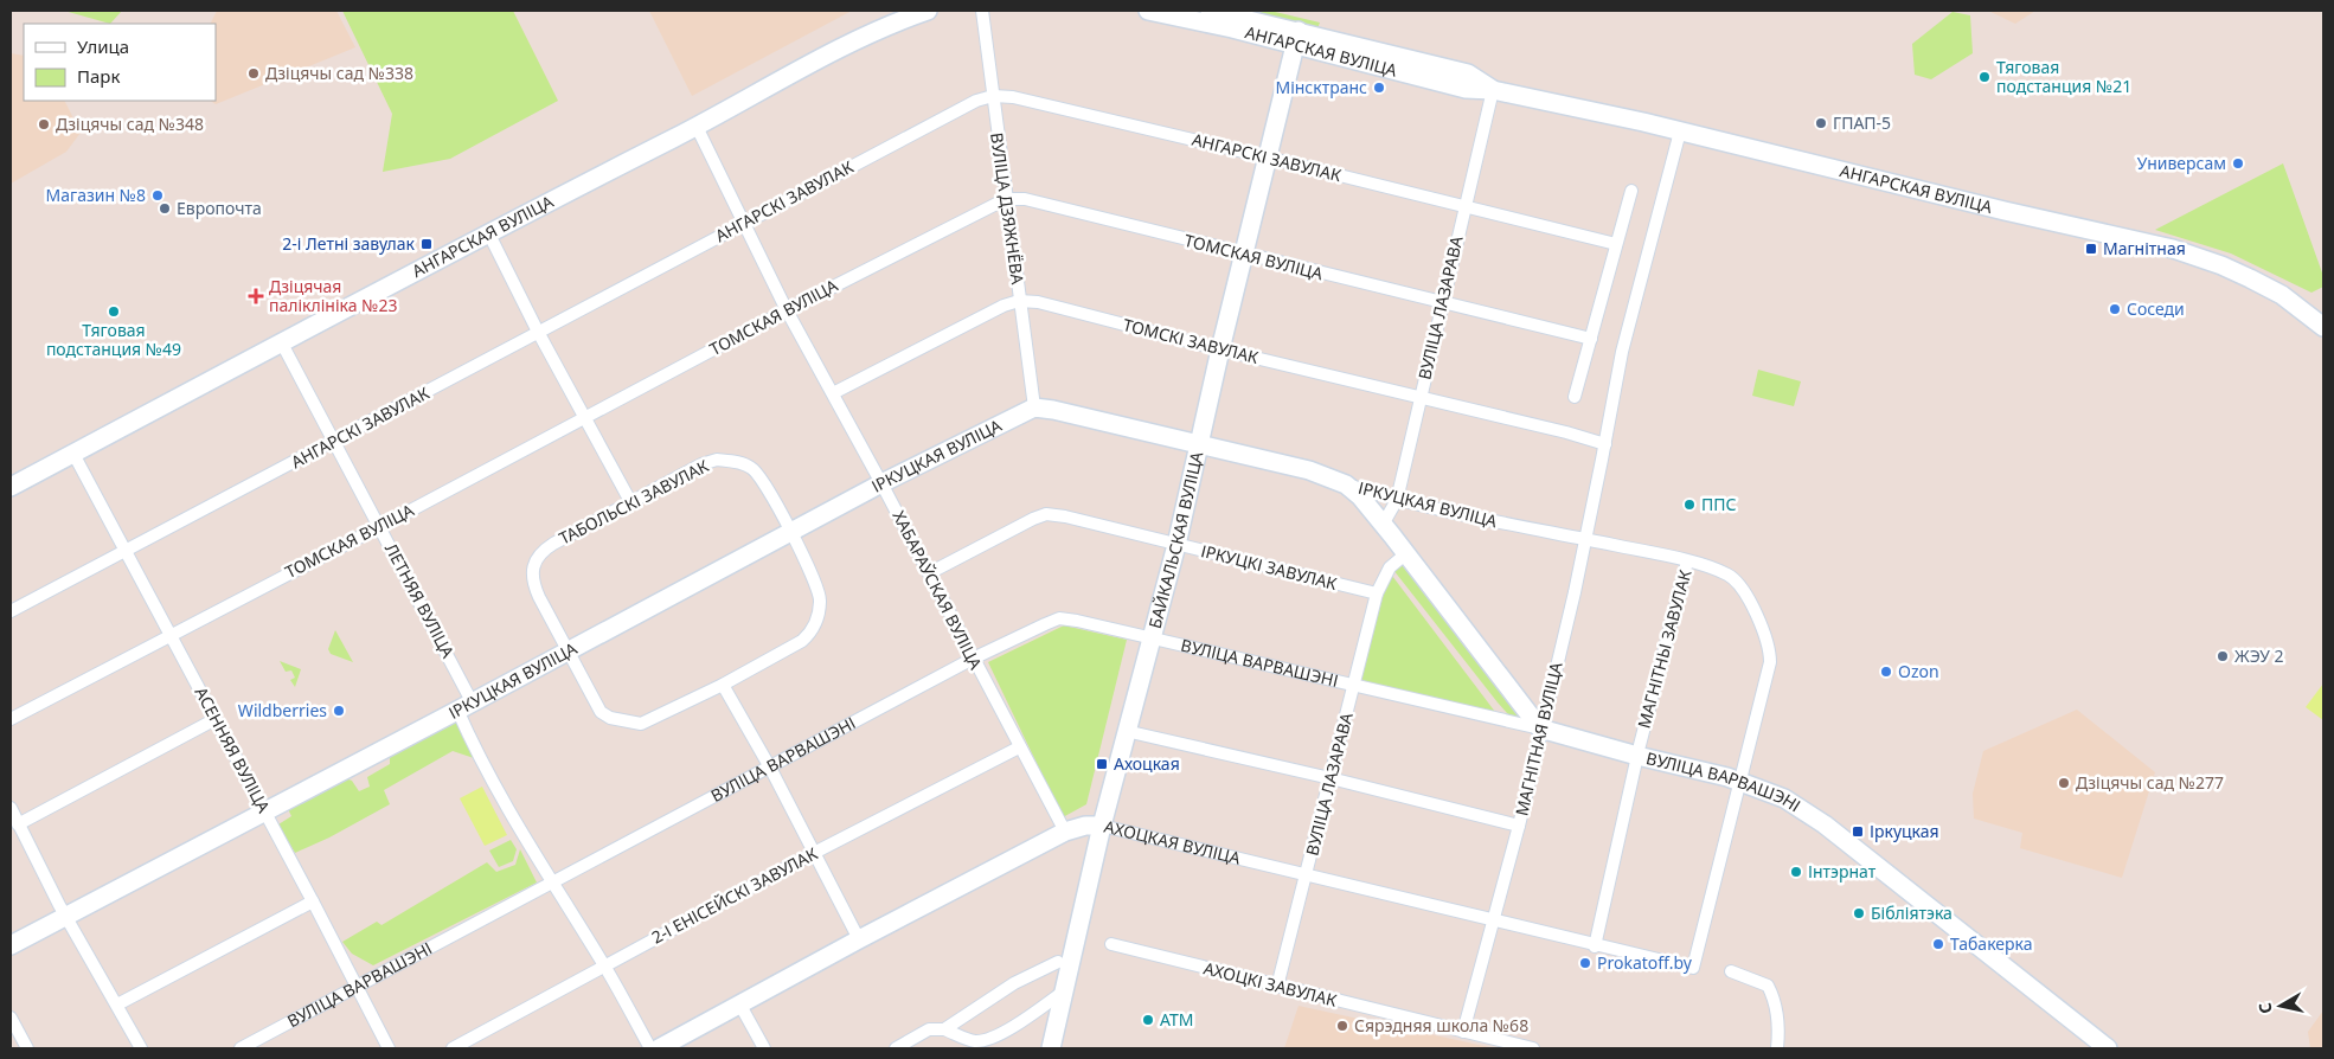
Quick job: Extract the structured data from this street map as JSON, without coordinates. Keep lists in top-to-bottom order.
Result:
{
  "streets": {
    "main road": [
      "АНГАРСКАЯ ВУЛІЦА",
      "ІРКУЦКАЯ ВУЛІЦА",
      "БАЙКАЛЬСКАЯ ВУЛІЦА",
      "ВУЛІЦА ВАРВАШЭНІ",
      "АХОЦКАЯ ВУЛІЦА"
    ],
    "street": [
      "АНГАРСКІ ЗАВУЛАК",
      "ВУЛІЦА ДЗЯЖНЁВА",
      "ТОМСКАЯ ВУЛІЦА",
      "ВУЛІЦА ЛАЗАРАВА",
      "ТОМСКІ ЗАВУЛАК",
      "ТАБОЛЬСКІ ЗАВУЛАК",
      "ІРКУЦКІ ЗАВУЛАК",
      "ХАБАРАЎСКАЯ ВУЛІЦА",
      "ЛЕТНЯЯ ВУЛІЦА",
      "МАГНІТНЫ ЗАВУЛАК",
      "МАГНІТНАЯ ВУЛІЦА",
      "АСЕННЯЯ ВУЛІЦА",
      "2-І ЕНІСЕЙСКІ ЗАВУЛАК",
      "АХОЦКІ ЗАВУЛАК"
    ]
  },
  "crossings": [
    ["АНГАРСКАЯ ВУЛІЦА", "ВУЛІЦА ЛАЗАРАВА"],
    ["АНГАРСКАЯ ВУЛІЦА", "БАЙКАЛЬСКАЯ ВУЛІЦА"],
    ["АНГАРСКАЯ ВУЛІЦА", "ХАБАРАЎСКАЯ ВУЛІЦА"],
    ["АНГАРСКАЯ ВУЛІЦА", "ЛЕТНЯЯ ВУЛІЦА"],
    ["АНГАРСКАЯ ВУЛІЦА", "МАГНІТНАЯ ВУЛІЦА"],
    ["АНГАРСКАЯ ВУЛІЦА", "АСЕННЯЯ ВУЛІЦА"],
    ["АНГАРСКІ ЗАВУЛАК", "ВУЛІЦА ДЗЯЖНЁВА"],
    ["АНГАРСКІ ЗАВУЛАК", "ВУЛІЦА ЛАЗАРАВА"],
    ["АНГАРСКІ ЗАВУЛАК", "БАЙКАЛЬСКАЯ ВУЛІЦА"],
    ["АНГАРСКІ ЗАВУЛАК", "ХАБАРАЎСКАЯ ВУЛІЦА"],
    ["АНГАРСКІ ЗАВУЛАК", "ЛЕТНЯЯ ВУЛІЦА"],
    ["АНГАРСКІ ЗАВУЛАК", "АСЕННЯЯ ВУЛІЦА"],
    ["ВУЛІЦА ДЗЯЖНЁВА", "ТОМСКАЯ ВУЛІЦА"],
    ["ВУЛІЦА ДЗЯЖНЁВА", "ТОМСКІ ЗАВУЛАК"],
    ["ВУЛІЦА ДЗЯЖНЁВА", "ІРКУЦКАЯ ВУЛІЦА"],
    ["ТОМСКАЯ ВУЛІЦА", "ВУЛІЦА ЛАЗАРАВА"],
    ["ТОМСКАЯ ВУЛІЦА", "БАЙКАЛЬСКАЯ ВУЛІЦА"],
    ["ТОМСКАЯ ВУЛІЦА", "ХАБАРАЎСКАЯ ВУЛІЦА"],
    ["ТОМСКАЯ ВУЛІЦА", "ЛЕТНЯЯ ВУЛІЦА"],
    ["ТОМСКАЯ ВУЛІЦА", "АСЕННЯЯ ВУЛІЦА"],
    ["ВУЛІЦА ЛАЗАРАВА", "ТОМСКІ ЗАВУЛАК"],
    ["ВУЛІЦА ЛАЗАРАВА", "ІРКУЦКАЯ ВУЛІЦА"],
    ["ВУЛІЦА ЛАЗАРАВА", "ІРКУЦКІ ЗАВУЛАК"],
    ["ВУЛІЦА ЛАЗАРАВА", "ВУЛІЦА ВАРВАШЭНІ"],
    ["ВУЛІЦА ЛАЗАРАВА", "АХОЦКАЯ ВУЛІЦА"],
    ["ВУЛІЦА ЛАЗАРАВА", "АХОЦКІ ЗАВУЛАК"],
    ["ТОМСКІ ЗАВУЛАК", "БАЙКАЛЬСКАЯ ВУЛІЦА"],
    ["ТОМСКІ ЗАВУЛАК", "МАГНІТНАЯ ВУЛІЦА"],
    ["ІРКУЦКАЯ ВУЛІЦА", "ТАБОЛЬСКІ ЗАВУЛАК"],
    ["ІРКУЦКАЯ ВУЛІЦА", "БАЙКАЛЬСКАЯ ВУЛІЦА"],
    ["ІРКУЦКАЯ ВУЛІЦА", "ХАБАРАЎСКАЯ ВУЛІЦА"],
    ["ІРКУЦКАЯ ВУЛІЦА", "ЛЕТНЯЯ ВУЛІЦА"],
    ["ІРКУЦКАЯ ВУЛІЦА", "МАГНІТНЫ ЗАВУЛАК"],
    ["ІРКУЦКАЯ ВУЛІЦА", "ВУЛІЦА ВАРВАШЭНІ"],
    ["ІРКУЦКАЯ ВУЛІЦА", "МАГНІТНАЯ ВУЛІЦА"],
    ["ІРКУЦКАЯ ВУЛІЦА", "АСЕННЯЯ ВУЛІЦА"],
    ["ІРКУЦКАЯ ВУЛІЦА", "АХОЦКАЯ ВУЛІЦА"],
    ["БАЙКАЛЬСКАЯ ВУЛІЦА", "ІРКУЦКІ ЗАВУЛАК"],
    ["БАЙКАЛЬСКАЯ ВУЛІЦА", "ВУЛІЦА ВАРВАШЭНІ"],
    ["БАЙКАЛЬСКАЯ ВУЛІЦА", "АХОЦКАЯ ВУЛІЦА"],
    ["ІРКУЦКІ ЗАВУЛАК", "ХАБАРАЎСКАЯ ВУЛІЦА"],
    ["ХАБАРАЎСКАЯ ВУЛІЦА", "ВУЛІЦА ВАРВАШЭНІ"],
    ["ХАБАРАЎСКАЯ ВУЛІЦА", "АХОЦКАЯ ВУЛІЦА"],
    ["ХАБАРАЎСКАЯ ВУЛІЦА", "2-І ЕНІСЕЙСКІ ЗАВУЛАК"],
    ["ЛЕТНЯЯ ВУЛІЦА", "ВУЛІЦА ВАРВАШЭНІ"],
    ["ЛЕТНЯЯ ВУЛІЦА", "2-І ЕНІСЕЙСКІ ЗАВУЛАК"],
    ["МАГНІТНЫ ЗАВУЛАК", "ВУЛІЦА ВАРВАШЭНІ"],
    ["МАГНІТНЫ ЗАВУЛАК", "АХОЦКАЯ ВУЛІЦА"],
    ["ВУЛІЦА ВАРВАШЭНІ", "МАГНІТНАЯ ВУЛІЦА"],
    ["ВУЛІЦА ВАРВАШЭНІ", "АСЕННЯЯ ВУЛІЦА"],
    ["ВУЛІЦА ВАРВАШЭНІ", "АХОЦКАЯ ВУЛІЦА"],
    ["МАГНІТНАЯ ВУЛІЦА", "АХОЦКАЯ ВУЛІЦА"],
    ["МАГНІТНАЯ ВУЛІЦА", "АХОЦКІ ЗАВУЛАК"]
  ],
  "places": {
    "other": [
      "Дзіцячы сад №338",
      "Тяговая подстанция №21",
      "Мінсктранс",
      "ГПАП-5",
      "Дзіцячы сад №348",
      "Универсам",
      "Магазин №8",
      "Европочта",
      "Соседи",
      "Тяговая подстанция №49",
      "ППС",
      "ЖЭУ 2",
      "Ozon",
      "Wildberries",
      "Дзіцячы сад №277",
      "Інтэрнат",
      "Бібліятэка",
      "Табакерка",
      "Prokatoff.by",
      "АТМ",
      "Сярэдняя школа №68"
    ],
    "transit": [
      "2-і Летні завулак",
      "Магнітная",
      "Ахоцкая",
      "Іркуцкая"
    ],
    "health": ["Дзіцячая паліклініка №23"]
  },
  "legend": ["Улица", "Парк"],
  "north": "left"
}
